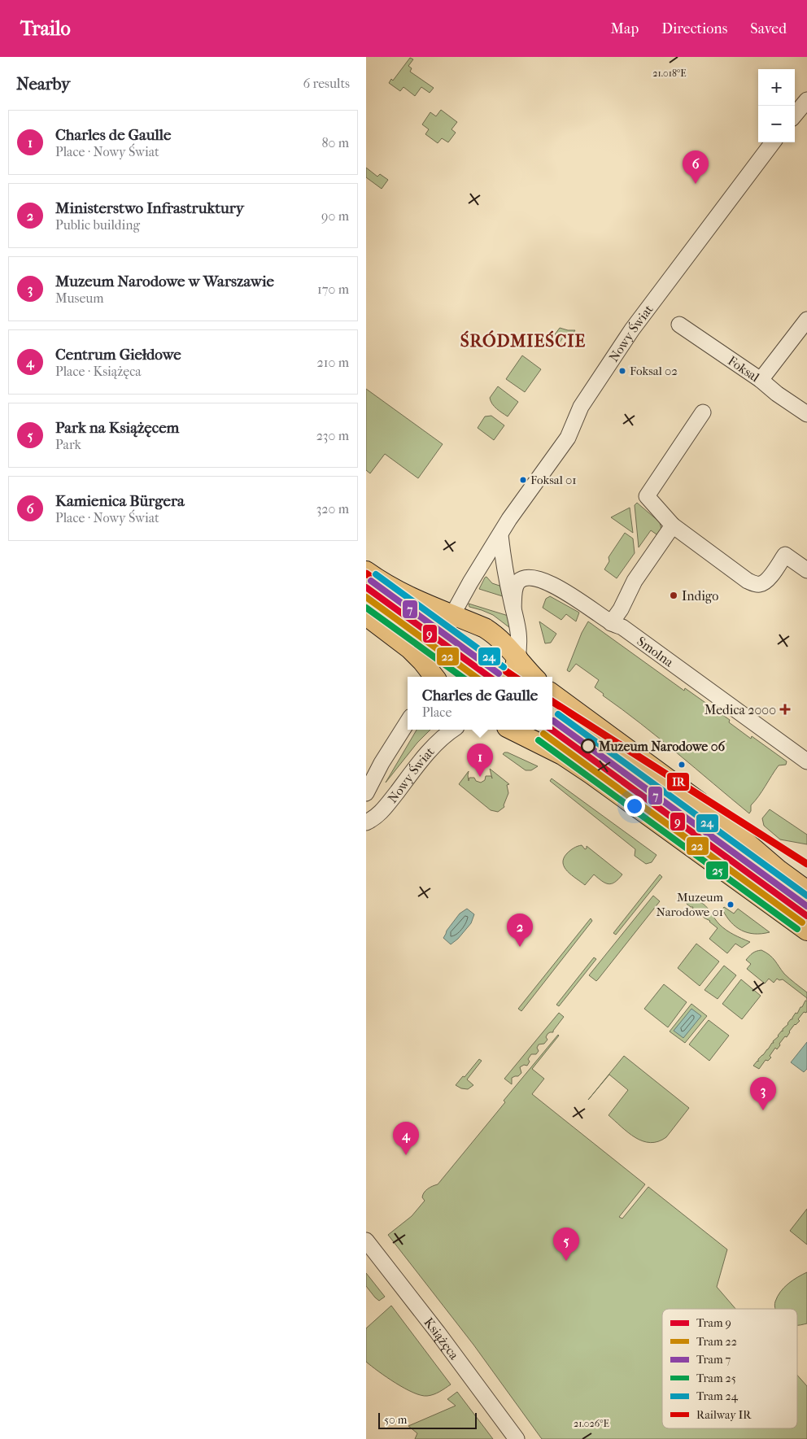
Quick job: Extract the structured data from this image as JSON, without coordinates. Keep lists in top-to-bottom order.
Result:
{
  "streets": {
    "street": [
      "Nowy Świat",
      "Foksal",
      "Smolna",
      "Książęca"
    ]
  },
  "districts": ["ŚRÓDMIEŚCIE"],
  "places": {
    "other": [
      "Foksal 02",
      "Foksal 01",
      "Indigo",
      "Muzeum Narodowe 06",
      "Muzeum Narodowe 01"
    ],
    "health": ["Medica 2000"]
  },
  "lines": [
    "rail line IR",
    "tram line 24",
    "tram line 7",
    "tram line 9",
    "tram line 22",
    "tram line 25"
  ],
  "legend": [
    "Tram 9",
    "Tram 22",
    "Tram 7",
    "Tram 25",
    "Tram 24",
    "Railway IR"
  ],
  "scale_bar": "50 m",
  "page": {
    "header": "Trailo",
    "nav": ["Map", "Directions", "Saved"],
    "heading": ["Nearby", "6 results"],
    "map_buttons": ["+", "−"],
    "list": [
      {
        "mark": "1",
        "name": "Charles de Gaulle",
        "note": "Place · Nowy Świat",
        "value": "80 m"
      },
      {
        "mark": "2",
        "name": "Ministerstwo Infrastruktury",
        "note": "Public building",
        "value": "90 m"
      },
      {
        "mark": "3",
        "name": "Muzeum Narodowe w Warszawie",
        "note": "Museum",
        "value": "170 m"
      },
      {
        "mark": "4",
        "name": "Centrum Giełdowe",
        "note": "Place · Książęca",
        "value": "210 m"
      },
      {
        "mark": "5",
        "name": "Park na Książęcem",
        "note": "Park",
        "value": "230 m"
      },
      {
        "mark": "6",
        "name": "Kamienica Bürgera",
        "note": "Place · Nowy Świat",
        "value": "320 m"
      }
    ],
    "pins": [
      "6",
      "1",
      "2",
      "3",
      "4",
      "5"
    ],
    "popup": ["Charles de Gaulle", "Place"],
    "scale": "50 m"
  },
  "coordinates": ["21.018°E", "21.026°E"]
}
